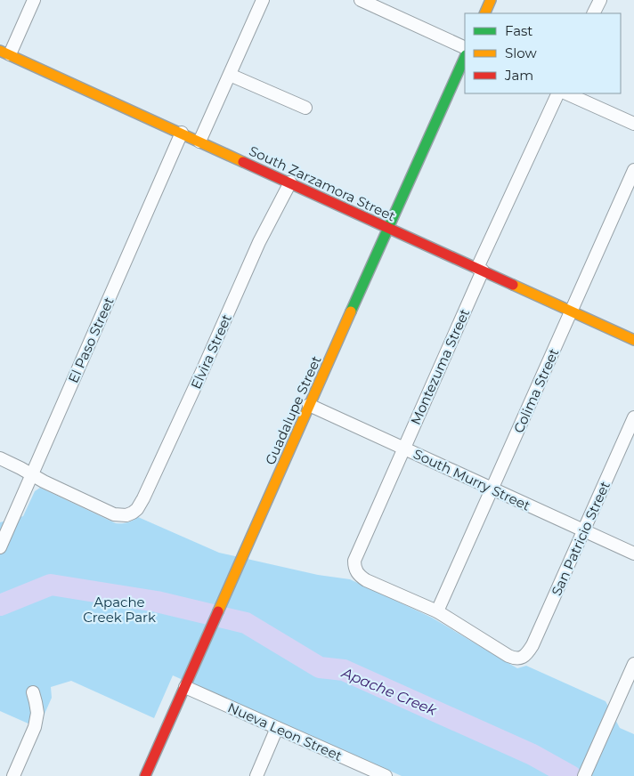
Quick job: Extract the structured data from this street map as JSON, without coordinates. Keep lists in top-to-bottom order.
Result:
{
  "streets": {
    "main road": ["South Zarzamora Street", "Guadalupe Street"],
    "street": [
      "El Paso Street",
      "Elvira Street",
      "Montezuma Street",
      "Colima Street",
      "South Murry Street",
      "San Patricio Street",
      "Nueva Leon Street"
    ]
  },
  "crossings": [
    ["South Zarzamora Street", "El Paso Street"],
    ["South Zarzamora Street", "Elvira Street"],
    ["South Zarzamora Street", "Montezuma Street"],
    ["South Zarzamora Street", "Colima Street"],
    ["South Zarzamora Street", "Guadalupe Street"],
    ["El Paso Street", "Elvira Street"],
    ["Montezuma Street", "Colima Street"],
    ["Montezuma Street", "South Murry Street"],
    ["Montezuma Street", "San Patricio Street"],
    ["Colima Street", "South Murry Street"],
    ["Colima Street", "San Patricio Street"],
    ["Guadalupe Street", "South Murry Street"],
    ["Guadalupe Street", "Nueva Leon Street"],
    ["South Murry Street", "San Patricio Street"]
  ],
  "water": ["Apache Creek"],
  "parks": ["Apache Creek Park"],
  "legend": ["Fast", "Slow", "Jam"]
}
